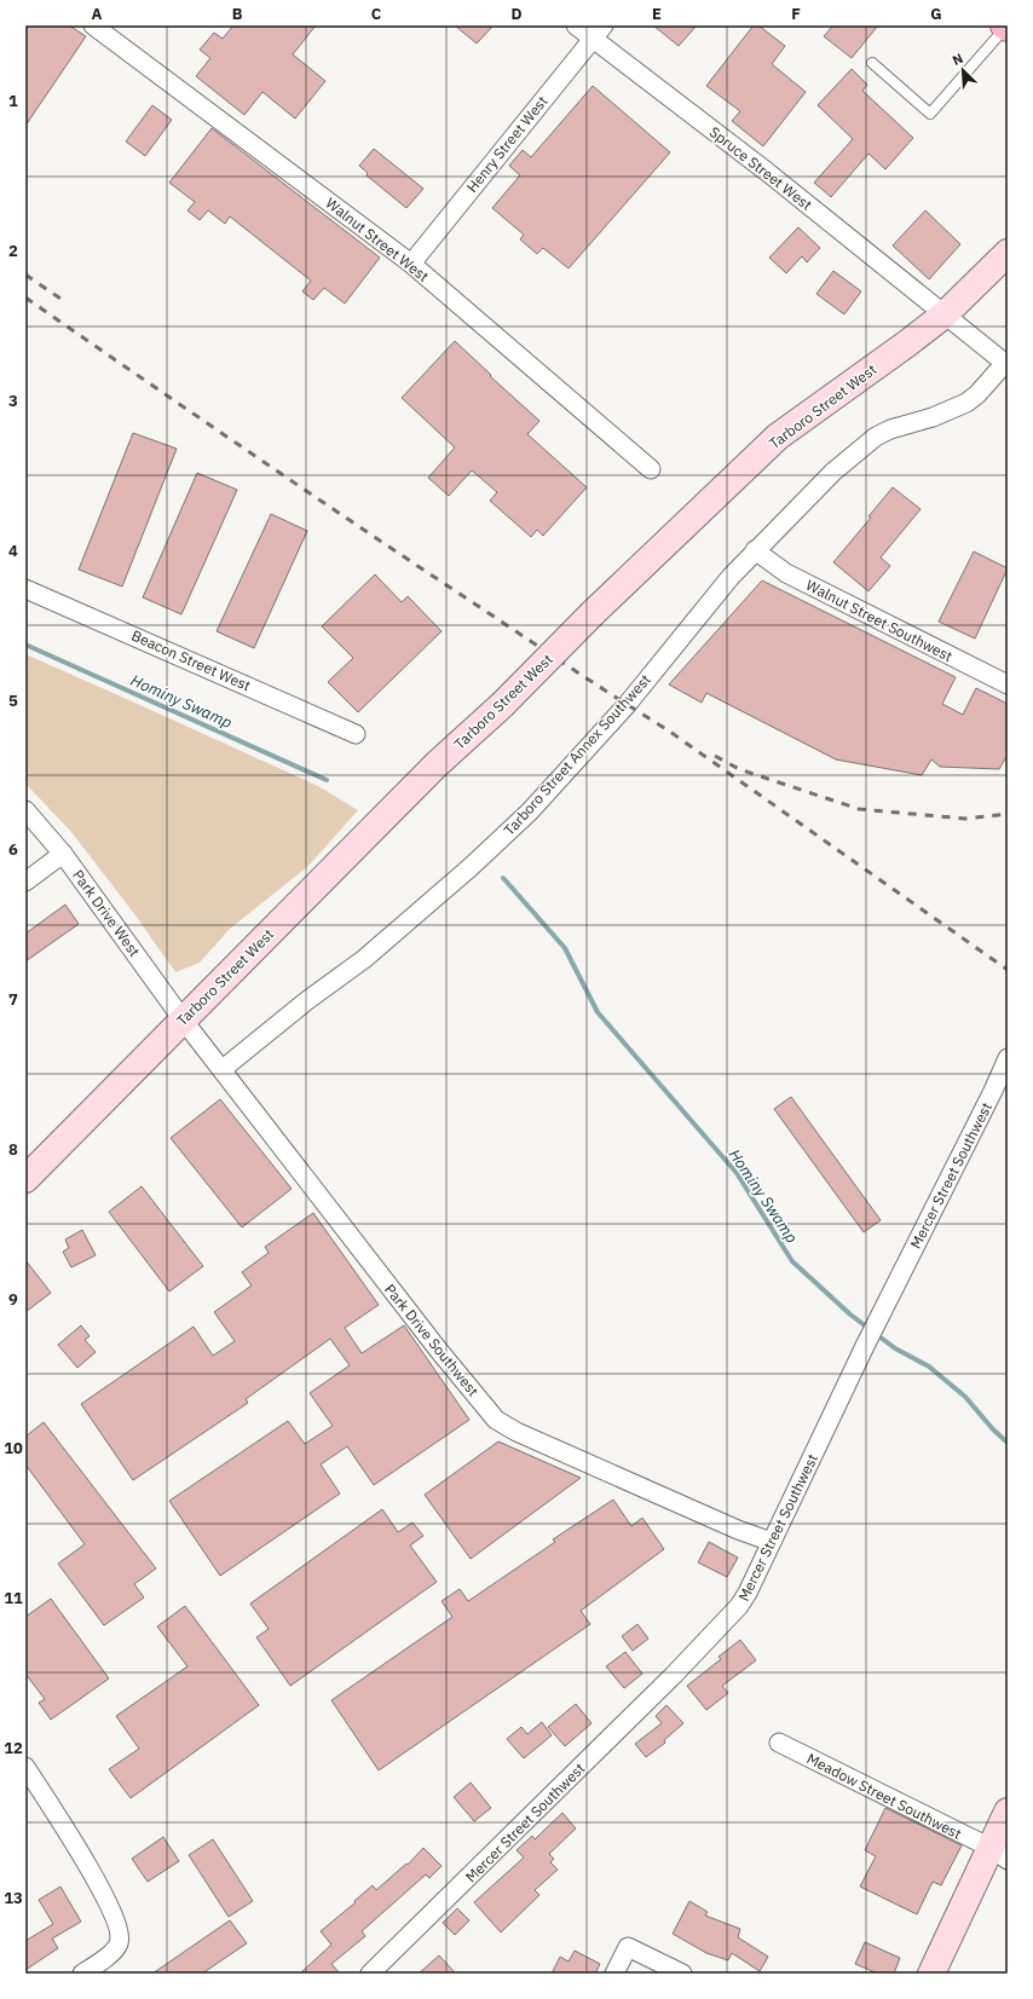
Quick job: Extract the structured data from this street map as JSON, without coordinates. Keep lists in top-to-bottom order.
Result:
{
  "streets": {
    "main road": ["Tarboro Street West"],
    "street": [
      "Henry Street West",
      "Spruce Street West",
      "Walnut Street West",
      "Walnut Street Southwest",
      "Beacon Street West",
      "Tarboro Street Annex Southwest",
      "Park Drive West",
      "Mercer Street Southwest",
      "Park Drive Southwest",
      "Meadow Street Southwest"
    ]
  },
  "crossings": [
    ["Henry Street West", "Spruce Street West"],
    ["Henry Street West", "Walnut Street West"],
    ["Spruce Street West", "Tarboro Street West"],
    ["Spruce Street West", "Tarboro Street Annex Southwest"],
    ["Tarboro Street West", "Park Drive West"],
    ["Tarboro Street West", "Park Drive Southwest"],
    ["Walnut Street Southwest", "Tarboro Street Annex Southwest"],
    ["Tarboro Street Annex Southwest", "Park Drive Southwest"],
    ["Park Drive West", "Park Drive Southwest"],
    ["Mercer Street Southwest", "Park Drive Southwest"]
  ],
  "water": ["Hominy Swamp"],
  "north": "top left",
  "grid": {
    "columns": [
      "A",
      "B",
      "C",
      "D",
      "E",
      "F",
      "G"
    ],
    "rows": [
      "1",
      "2",
      "3",
      "4",
      "5",
      "6",
      "7",
      "8",
      "9",
      "10",
      "11",
      "12",
      "13"
    ]
  }
}
